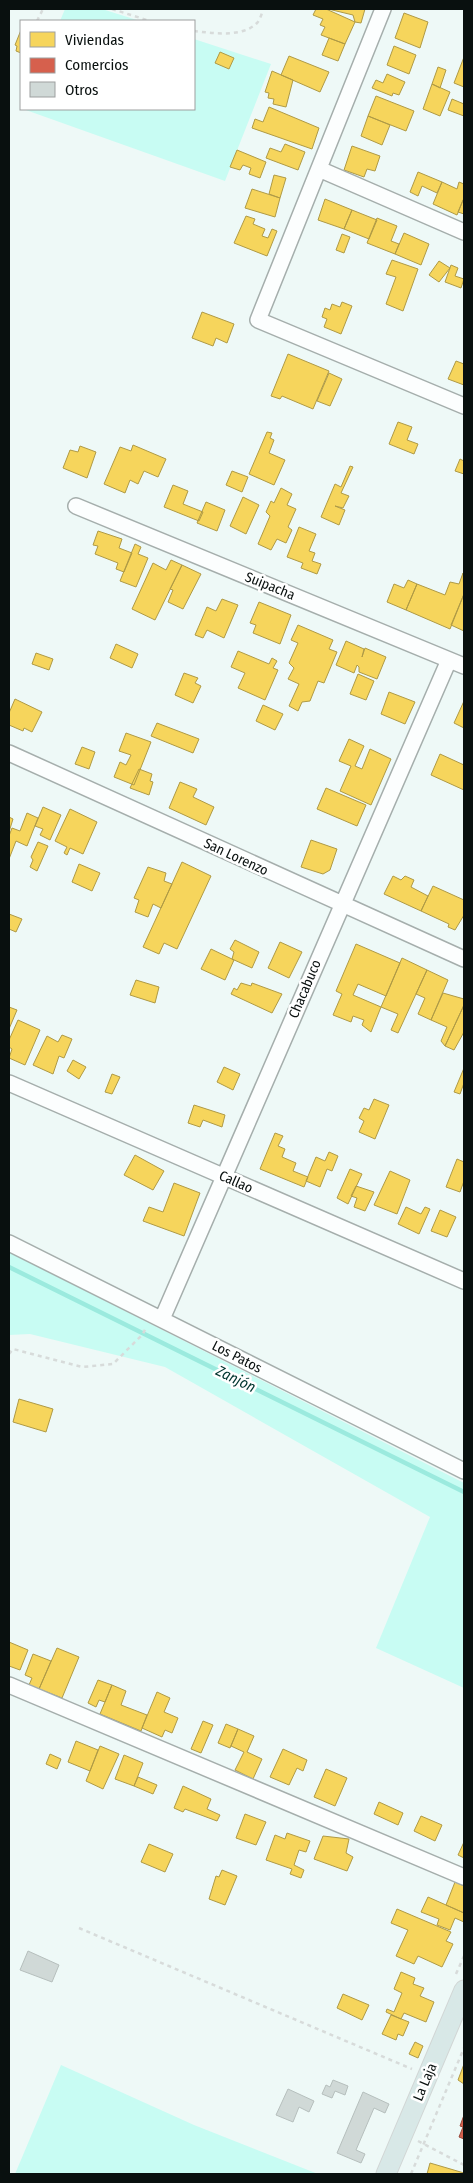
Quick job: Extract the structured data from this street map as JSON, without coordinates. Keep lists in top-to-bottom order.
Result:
{
  "streets": {
    "main road": ["La Laja"],
    "street": [
      "Suipacha",
      "San Lorenzo",
      "Chacabuco",
      "Callao",
      "Los Patos"
    ]
  },
  "crossings": [
    ["Suipacha", "Chacabuco"],
    ["San Lorenzo", "Chacabuco"],
    ["Chacabuco", "Callao"],
    ["Chacabuco", "Los Patos"]
  ],
  "water": ["Zanjón"],
  "legend": ["Viviendas", "Comercios", "Otros"]
}
